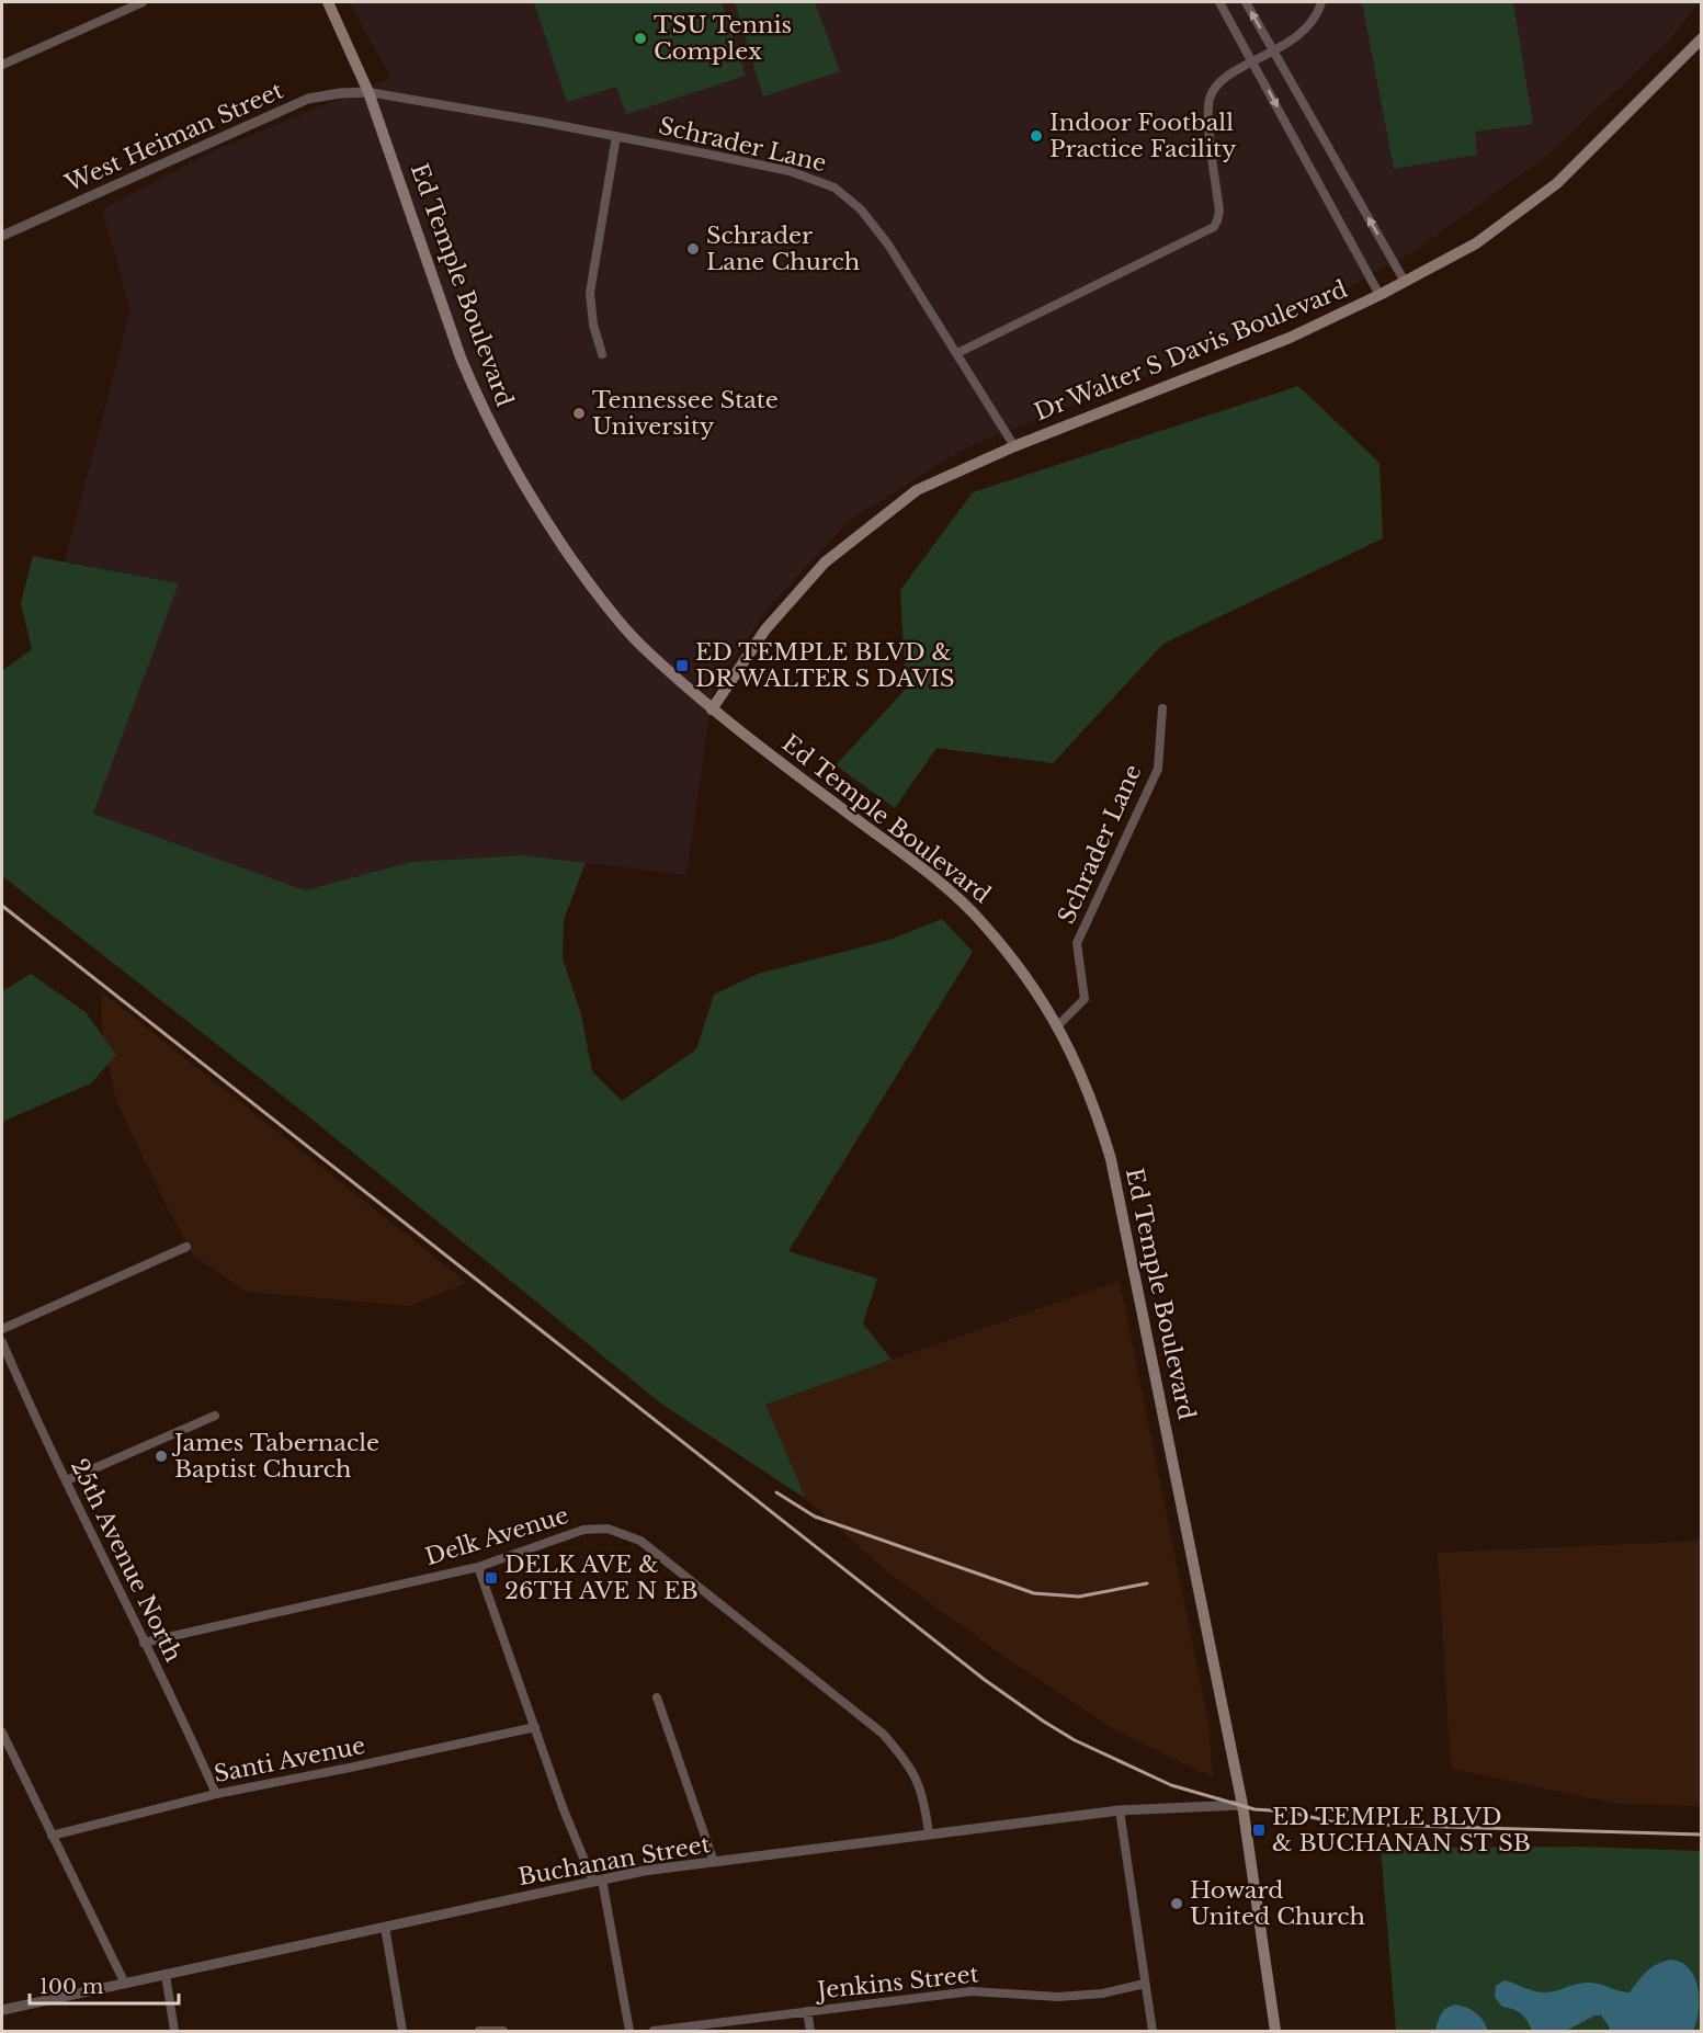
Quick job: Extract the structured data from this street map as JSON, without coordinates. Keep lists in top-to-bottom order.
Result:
{
  "streets": {
    "main road": ["Ed Temple Boulevard", "Dr Walter S Davis Boulevard"],
    "street": [
      "West Heiman Street",
      "Schrader Lane",
      "Delk Avenue",
      "25th Avenue North",
      "Santi Avenue",
      "Buchanan Street",
      "Jenkins Street"
    ]
  },
  "crossings": [
    ["West Heiman Street", "Schrader Lane"],
    ["West Heiman Street", "Ed Temple Boulevard"],
    ["Schrader Lane", "Ed Temple Boulevard"],
    ["Schrader Lane", "Dr Walter S Davis Boulevard"],
    ["Ed Temple Boulevard", "Dr Walter S Davis Boulevard"],
    ["Ed Temple Boulevard", "Buchanan Street"],
    ["Delk Avenue", "25th Avenue North"],
    ["Delk Avenue", "Buchanan Street"],
    ["25th Avenue North", "Santi Avenue"]
  ],
  "places": {
    "other": [
      "TSU Tennis Complex",
      "Indoor Football Practice Facility",
      "Schrader Lane Church",
      "Tennessee State University",
      "James Tabernacle Baptist Church",
      "Howard United Church"
    ],
    "transit": ["ED TEMPLE BLVD & DR WALTER S DAVIS", "DELK AVE & 26TH AVE N EB", "ED TEMPLE BLVD & BUCHANAN ST SB"]
  },
  "scale_bar": "100 m"
}
